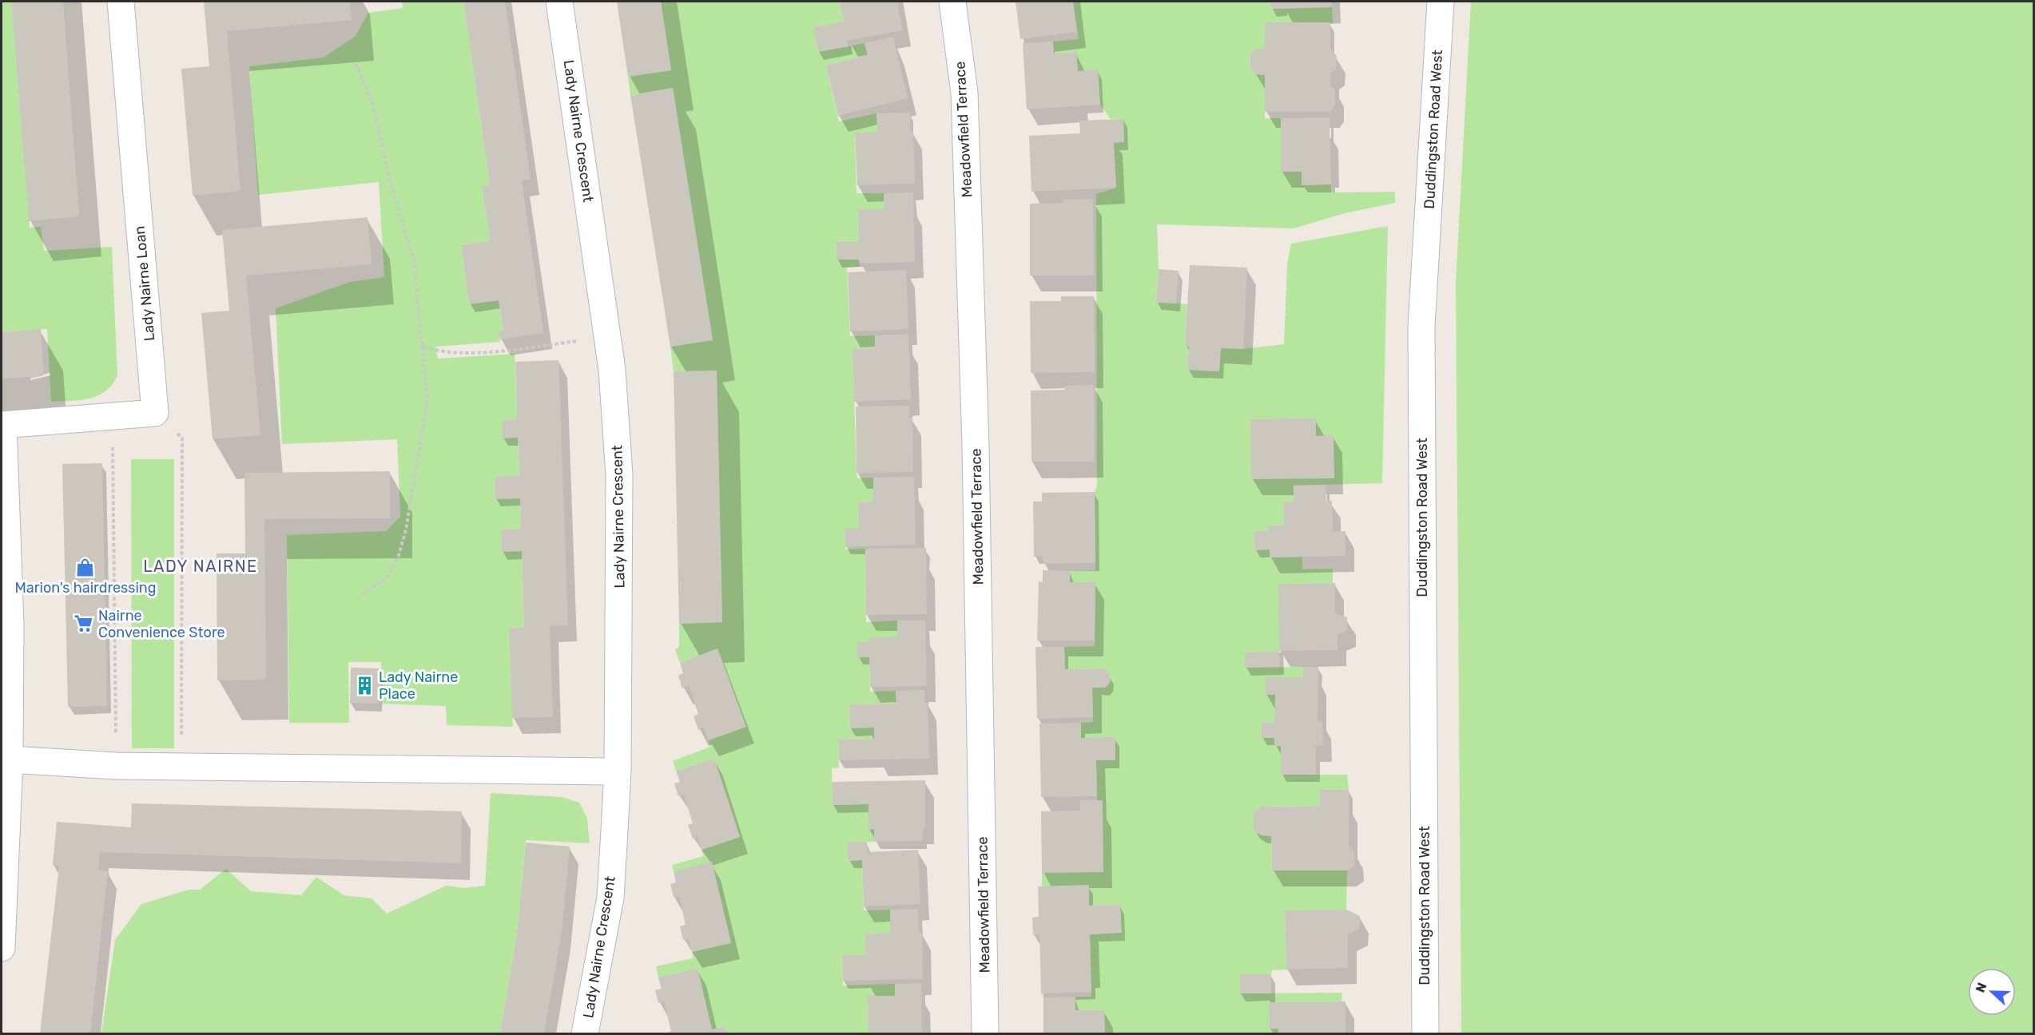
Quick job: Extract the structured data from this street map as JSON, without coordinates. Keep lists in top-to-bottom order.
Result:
{
  "streets": {
    "street": [
      "Meadowfield Terrace",
      "Duddingston Road West",
      "Lady Nairne Crescent",
      "Lady Nairne Loan"
    ]
  },
  "districts": ["LADY NAIRNE"],
  "places": {
    "shop": ["Marion's hairdressing"],
    "supermarket": ["Nairne Convenience Store"],
    "building": ["Lady Nairne Place"]
  },
  "north": "left"
}
